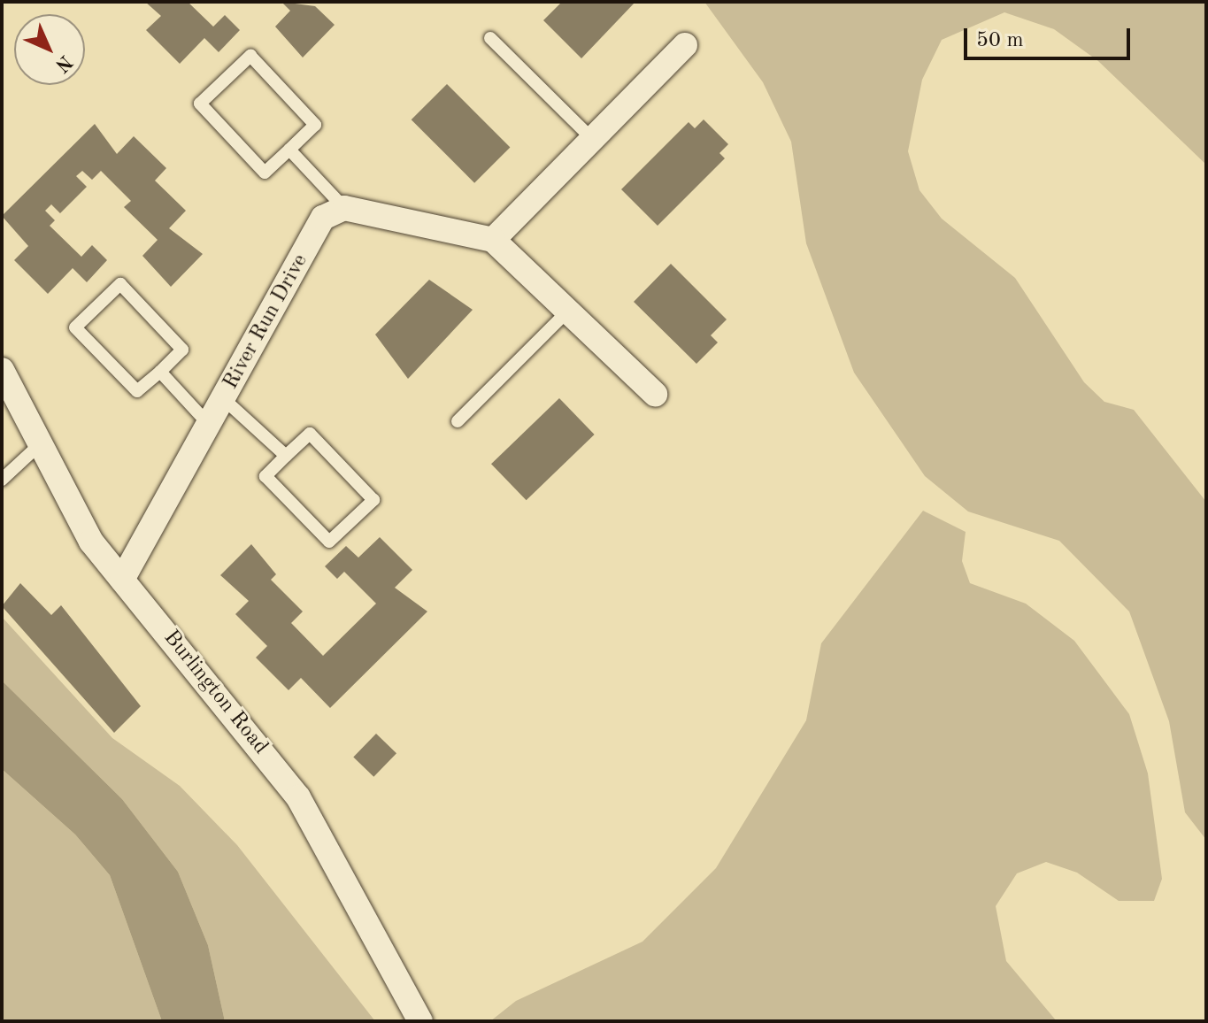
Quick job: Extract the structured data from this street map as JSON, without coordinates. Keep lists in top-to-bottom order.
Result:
{
  "streets": {
    "street": ["River Run Drive", "Burlington Road"]
  },
  "crossings": [
    ["River Run Drive", "Burlington Road"]
  ],
  "scale_bar": "50 m",
  "north": "bottom right"
}
